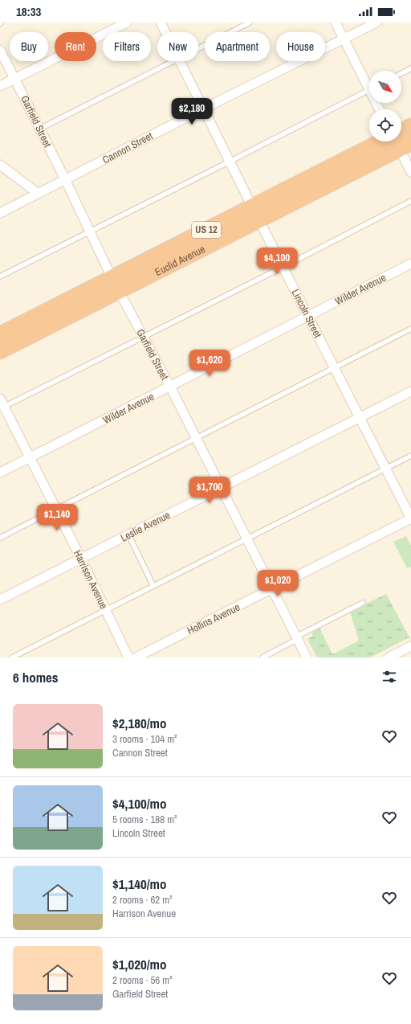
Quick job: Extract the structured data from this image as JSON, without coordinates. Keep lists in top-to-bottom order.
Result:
{
  "streets": {
    "highway": ["US 12", "Euclid Avenue"],
    "street": [
      "Garfield Street",
      "Cannon Street",
      "Wilder Avenue",
      "Lincoln Street",
      "Leslie Avenue",
      "Harrison Avenue",
      "Hollins Avenue"
    ]
  },
  "crossings": [
    ["Garfield Street", "Cannon Street"],
    ["Garfield Street", "Euclid Avenue"],
    ["Garfield Street", "Wilder Avenue"],
    ["Garfield Street", "Leslie Avenue"],
    ["Garfield Street", "Hollins Avenue"],
    ["Cannon Street", "Lincoln Street"],
    ["Euclid Avenue", "Lincoln Street"],
    ["Wilder Avenue", "Lincoln Street"],
    ["Wilder Avenue", "Harrison Avenue"],
    ["Lincoln Street", "Leslie Avenue"],
    ["Lincoln Street", "Hollins Avenue"],
    ["Leslie Avenue", "Harrison Avenue"]
  ],
  "north": "bottom right",
  "page": {
    "status": "18:33",
    "chip": [
      "Buy",
      "Rent",
      "Filters",
      "New",
      "Apartment",
      "House"
    ],
    "price": [
      "$2,180",
      "$4,100",
      "$1,620",
      "$1,700",
      "$1,140",
      "$1,020"
    ],
    "heading": "6 homes",
    "list": [
      {
        "name": "$2,180/mo",
        "note": "3 rooms · 104 m² · Cannon Street"
      },
      {
        "name": "$4,100/mo",
        "note": "5 rooms · 188 m² · Lincoln Street"
      },
      {
        "name": "$1,140/mo",
        "note": "2 rooms · 62 m² · Harrison Avenue"
      },
      {
        "name": "$1,020/mo",
        "note": "2 rooms · 56 m² · Garfield Street"
      }
    ]
  }
}
